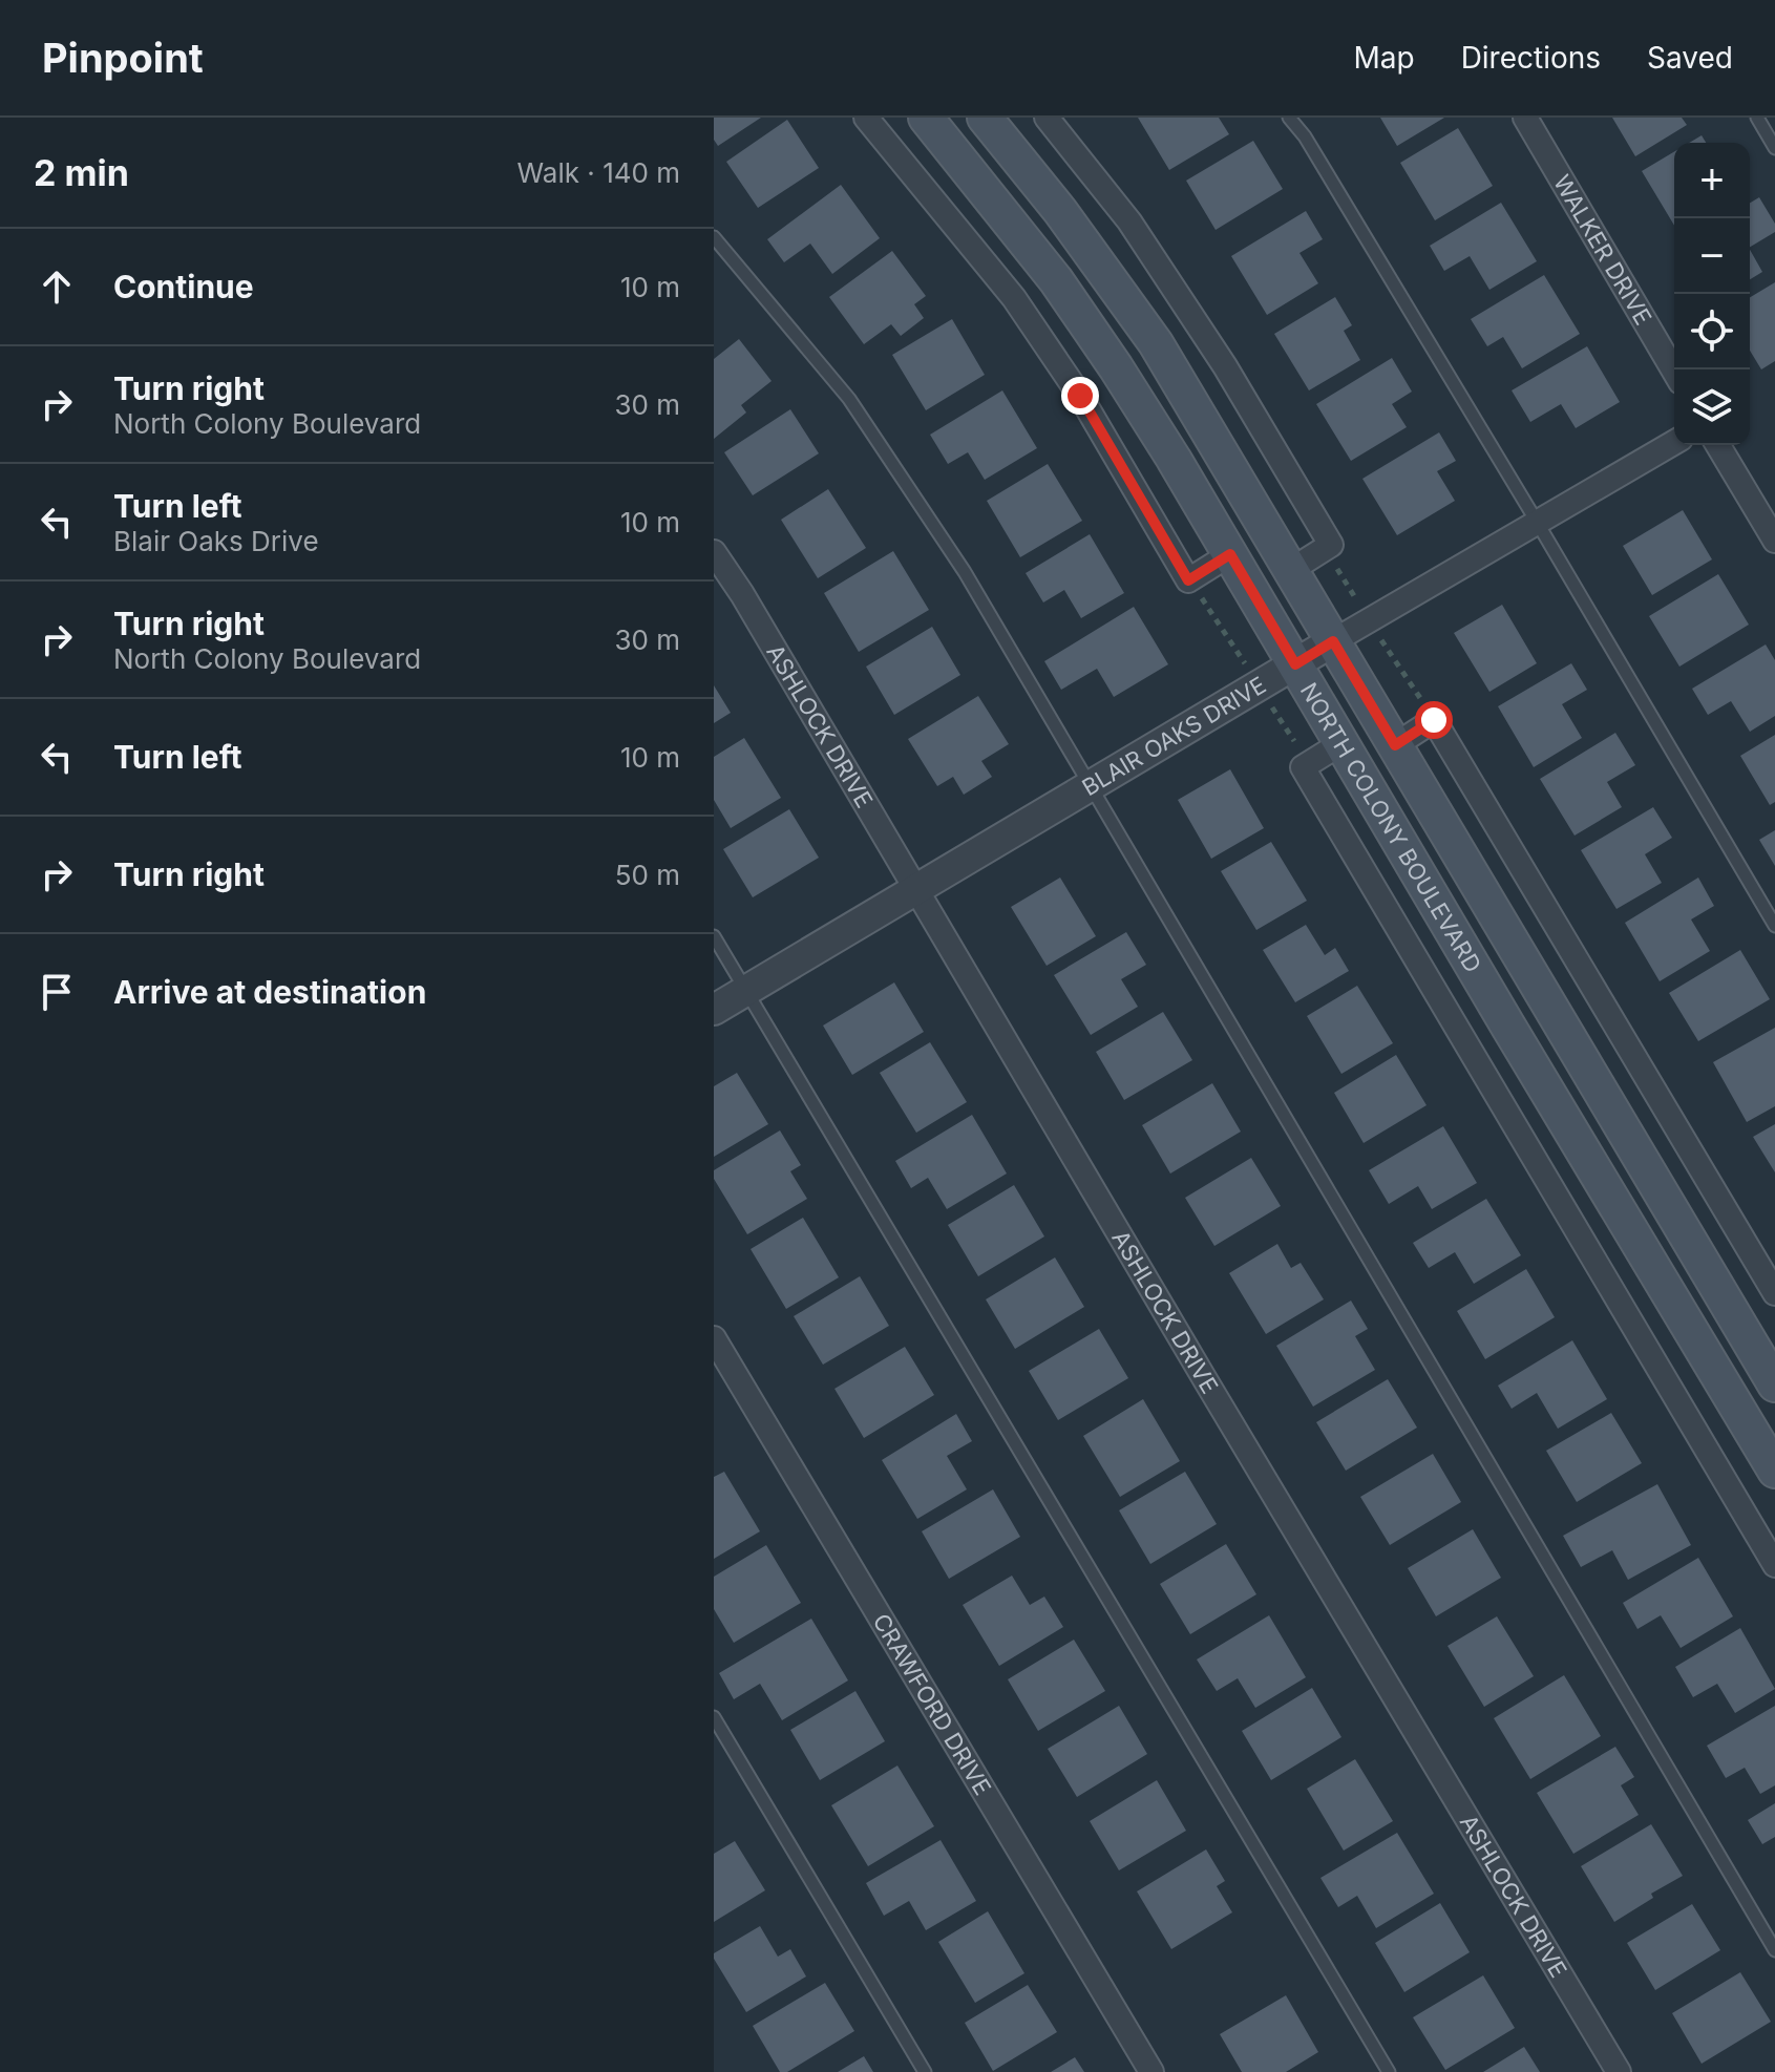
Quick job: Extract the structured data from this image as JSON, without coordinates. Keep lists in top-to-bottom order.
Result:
{
  "streets": {
    "main road": ["NORTH COLONY BOULEVARD"],
    "street": [
      "WALKER DRIVE",
      "ASHLOCK DRIVE",
      "BLAIR OAKS DRIVE",
      "CRAWFORD DRIVE"
    ]
  },
  "crossings": [
    ["ASHLOCK DRIVE", "BLAIR OAKS DRIVE"],
    ["BLAIR OAKS DRIVE", "NORTH COLONY BOULEVARD"]
  ],
  "page": {
    "header": "Pinpoint",
    "nav": ["Map", "Directions", "Saved"],
    "heading": ["2 min", "Walk · 140 m"],
    "map_buttons": ["+", "−"],
    "list": [
      ["Continue", "10 m"],
      ["Turn right", "North Colony Boulevard", "30 m"],
      ["Turn left", "Blair Oaks Drive", "10 m"],
      ["Turn right", "North Colony Boulevard", "30 m"],
      ["Turn left", "10 m"],
      ["Turn right", "50 m"],
      "Arrive at destination"
    ]
  }
}
